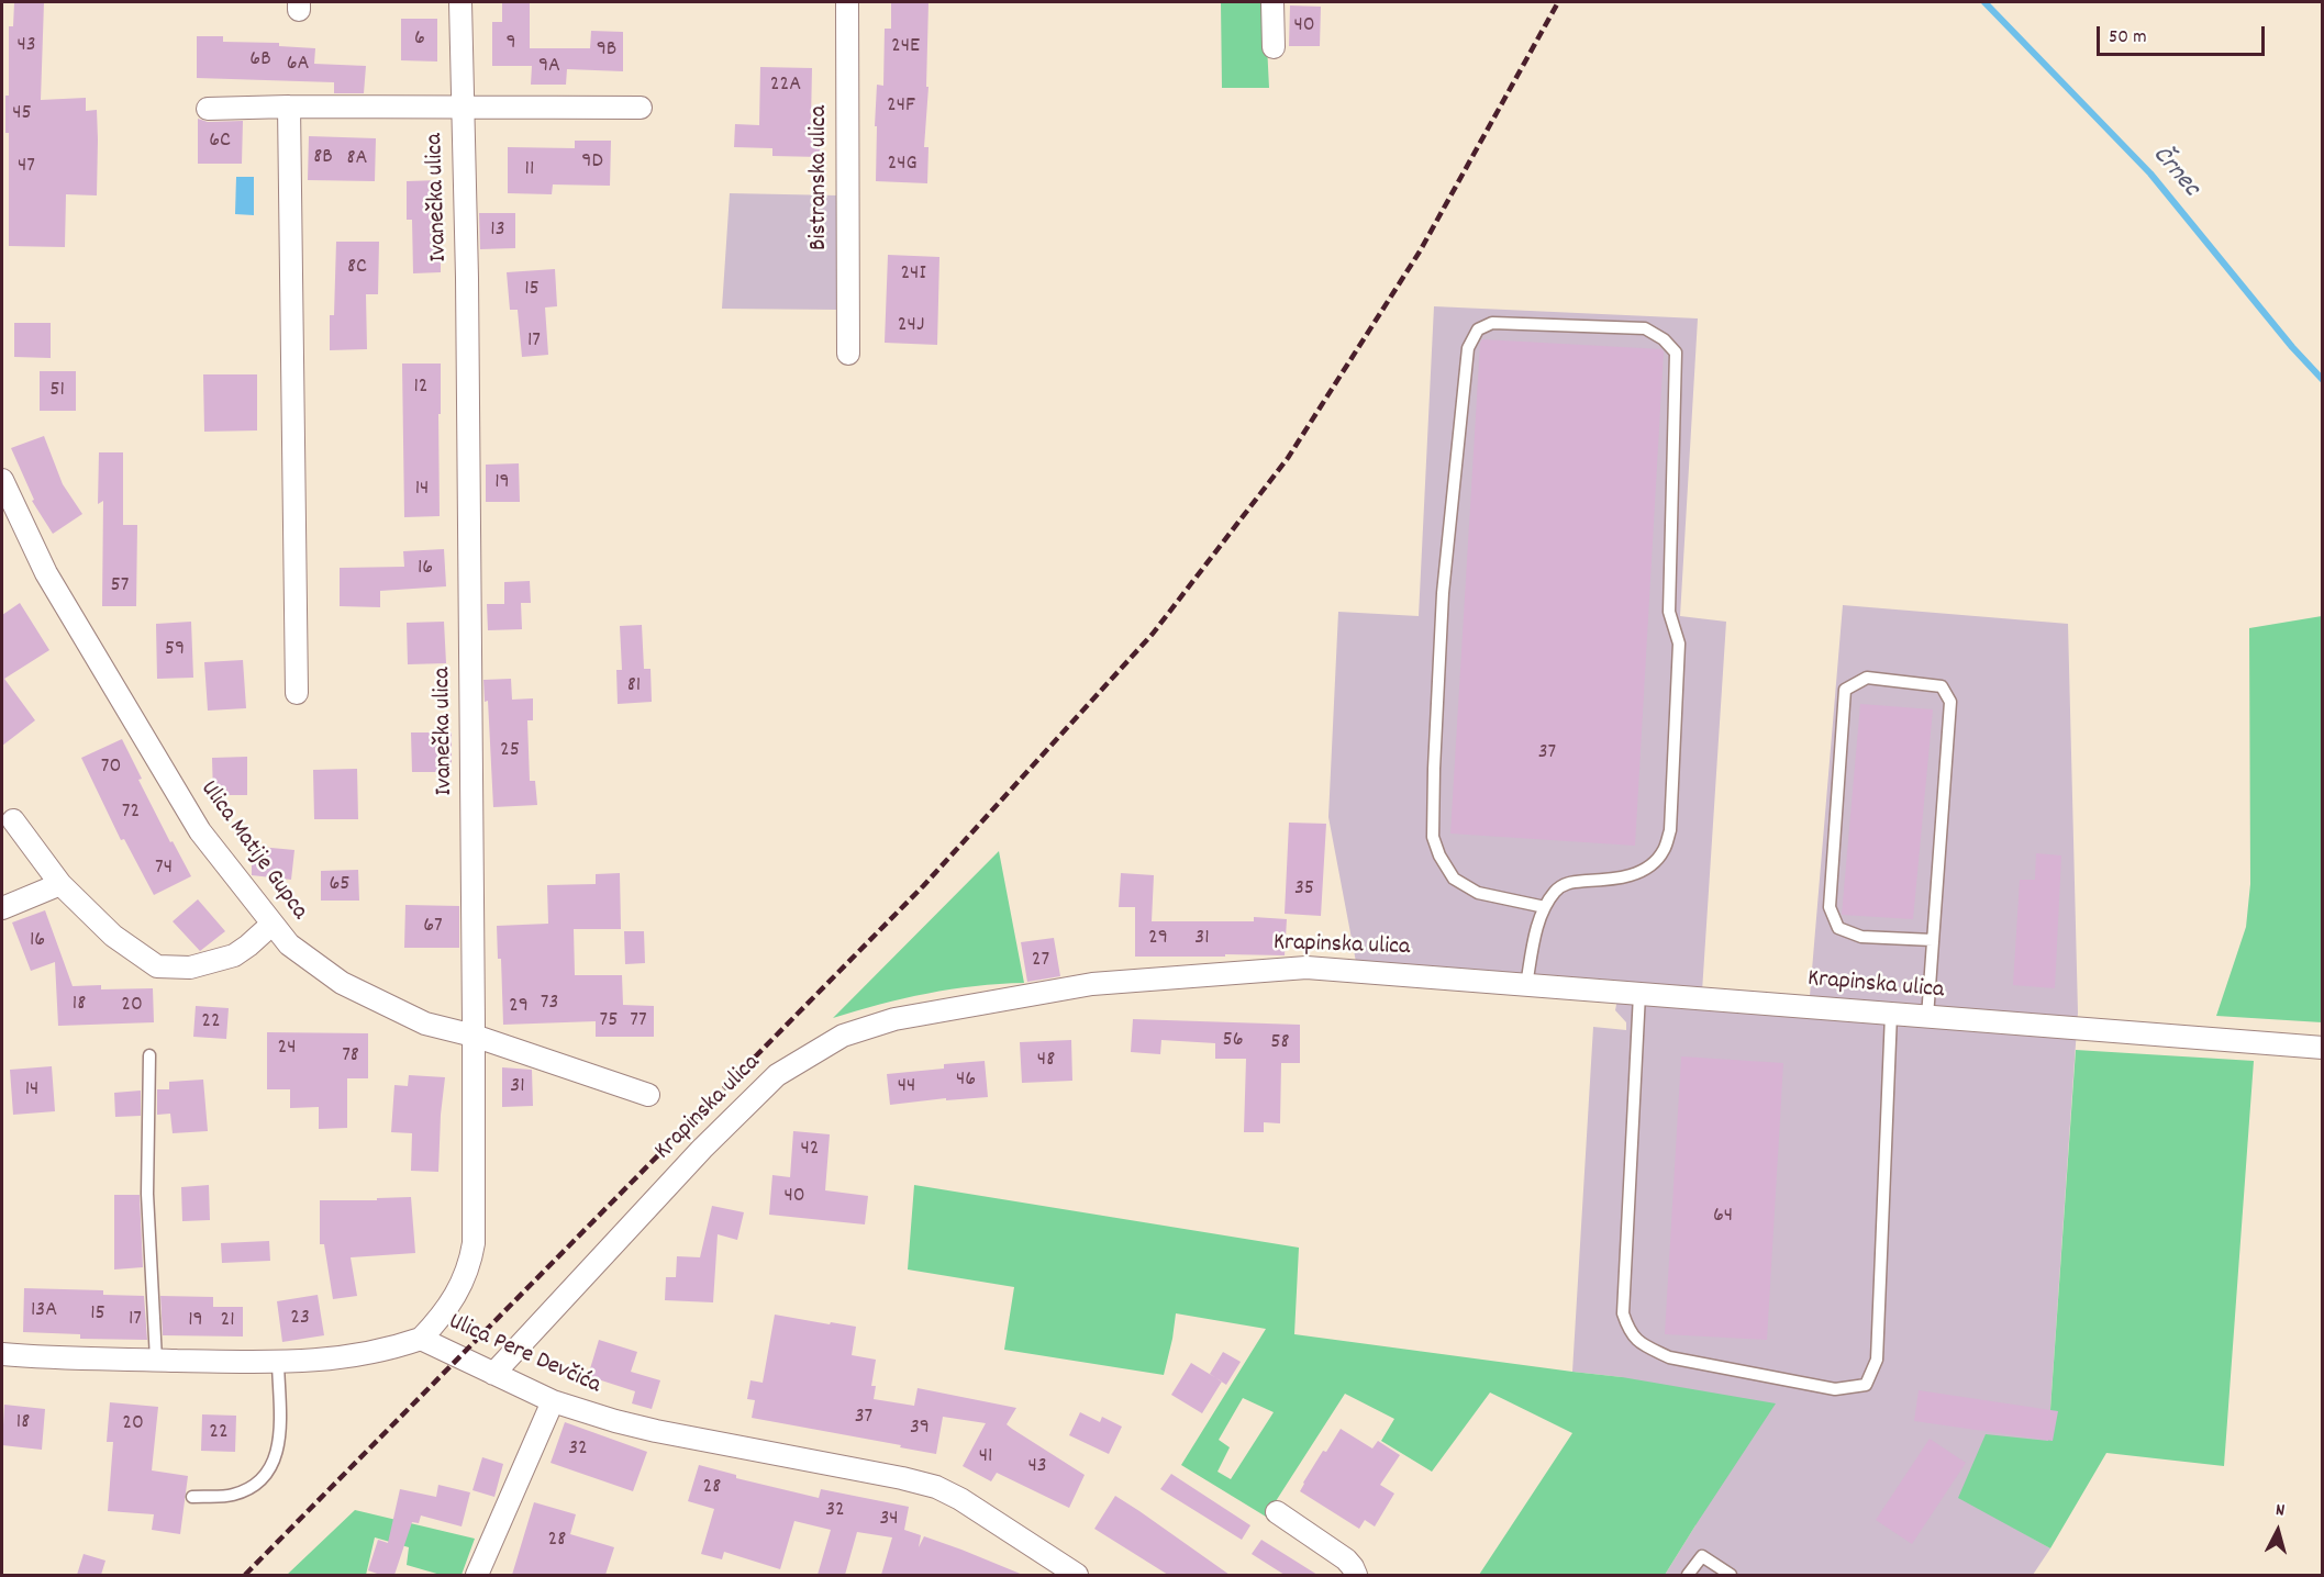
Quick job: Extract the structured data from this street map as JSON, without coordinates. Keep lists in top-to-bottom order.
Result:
{
  "streets": {
    "street": [
      "Bistranska ulica",
      "Ivanečka ulica",
      "Ulica Matije Gupca",
      "Krapinska ulica",
      "Ulica Pere Devčića"
    ]
  },
  "crossings": [
    ["Ivanečka ulica", "Ulica Matije Gupca"],
    ["Ivanečka ulica", "Ulica Pere Devčića"],
    ["Krapinska ulica", "Ulica Pere Devčića"]
  ],
  "water": ["Črnec"],
  "house_numbers": [
    "40",
    "6",
    "9",
    "43",
    "24E",
    "9B",
    "6B",
    "6A",
    "9A",
    "22A",
    "24F",
    "45",
    "6C",
    "8B",
    "8A",
    "9D",
    "24G",
    "47",
    "11",
    "13",
    "8C",
    "24I",
    "15",
    "24J",
    "17",
    "12",
    "51",
    "19",
    "14",
    "16",
    "57",
    "59",
    "81",
    "25",
    "37",
    "70",
    "72",
    "74",
    "65",
    "35",
    "67",
    "29",
    "31",
    "16",
    "27",
    "73",
    "18",
    "20",
    "29",
    "75",
    "77",
    "22",
    "56",
    "58",
    "24",
    "78",
    "48",
    "46",
    "31",
    "44",
    "14",
    "42",
    "40",
    "64",
    "13A",
    "15",
    "23",
    "17",
    "19",
    "21",
    "37",
    "18",
    "20",
    "39",
    "22",
    "32",
    "41",
    "43",
    "28",
    "32",
    "34",
    "28"
  ],
  "scale_bar": "50 m",
  "north": "top"
}
